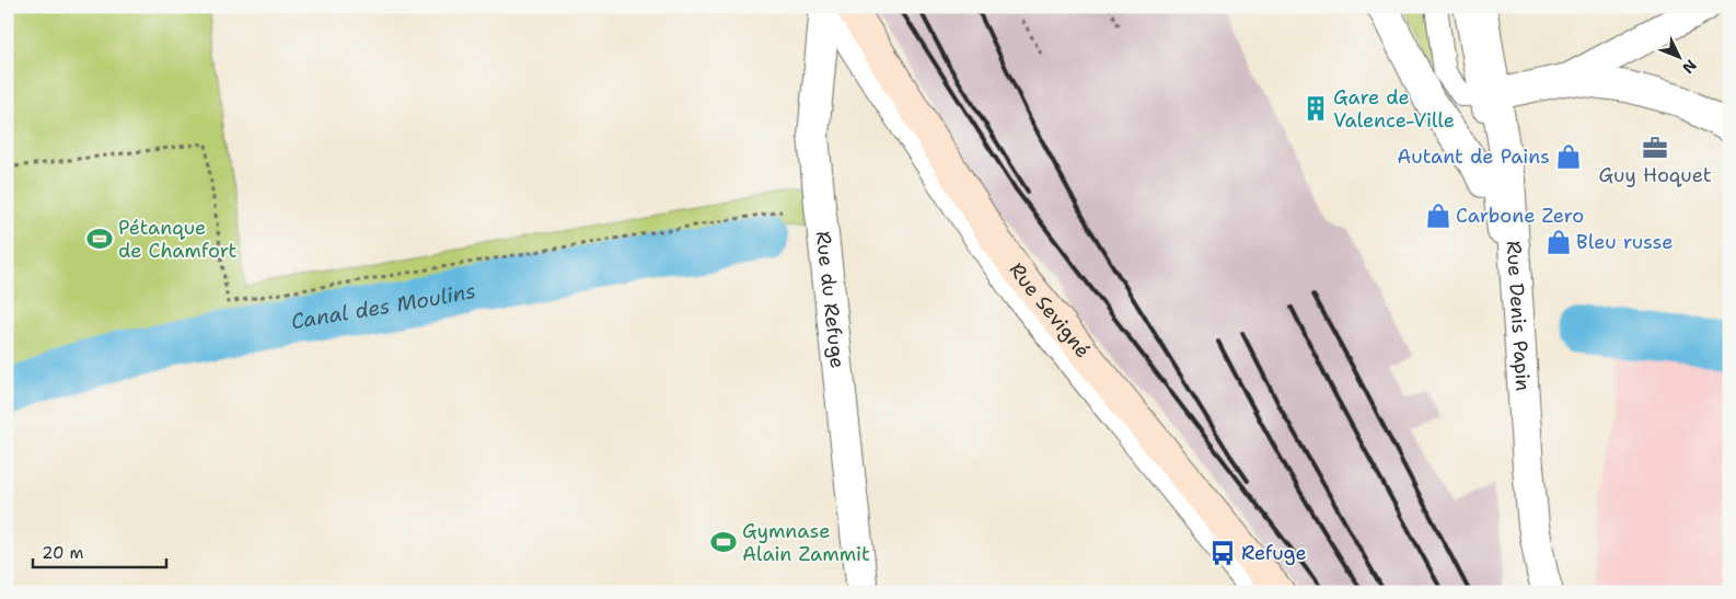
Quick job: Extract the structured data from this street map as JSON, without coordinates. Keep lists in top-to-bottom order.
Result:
{
  "streets": {
    "street": ["Rue du Refuge", "Rue Sevigné", "Rue Denis Papin"]
  },
  "crossings": [
    ["Rue du Refuge", "Rue Sevigné"]
  ],
  "water": ["Canal des Moulins"],
  "places": {
    "building": ["Gare de Valence-Ville"],
    "office": ["Guy Hoquet"],
    "shop": ["Autant de Pains", "Carbone Zero", "Bleu russe"],
    "sports": ["Pétanque de Chamfort", "Gymnase Alain Zammit"],
    "bus stop": ["Refuge"]
  },
  "scale_bar": "20 m",
  "north": "bottom right"
}
